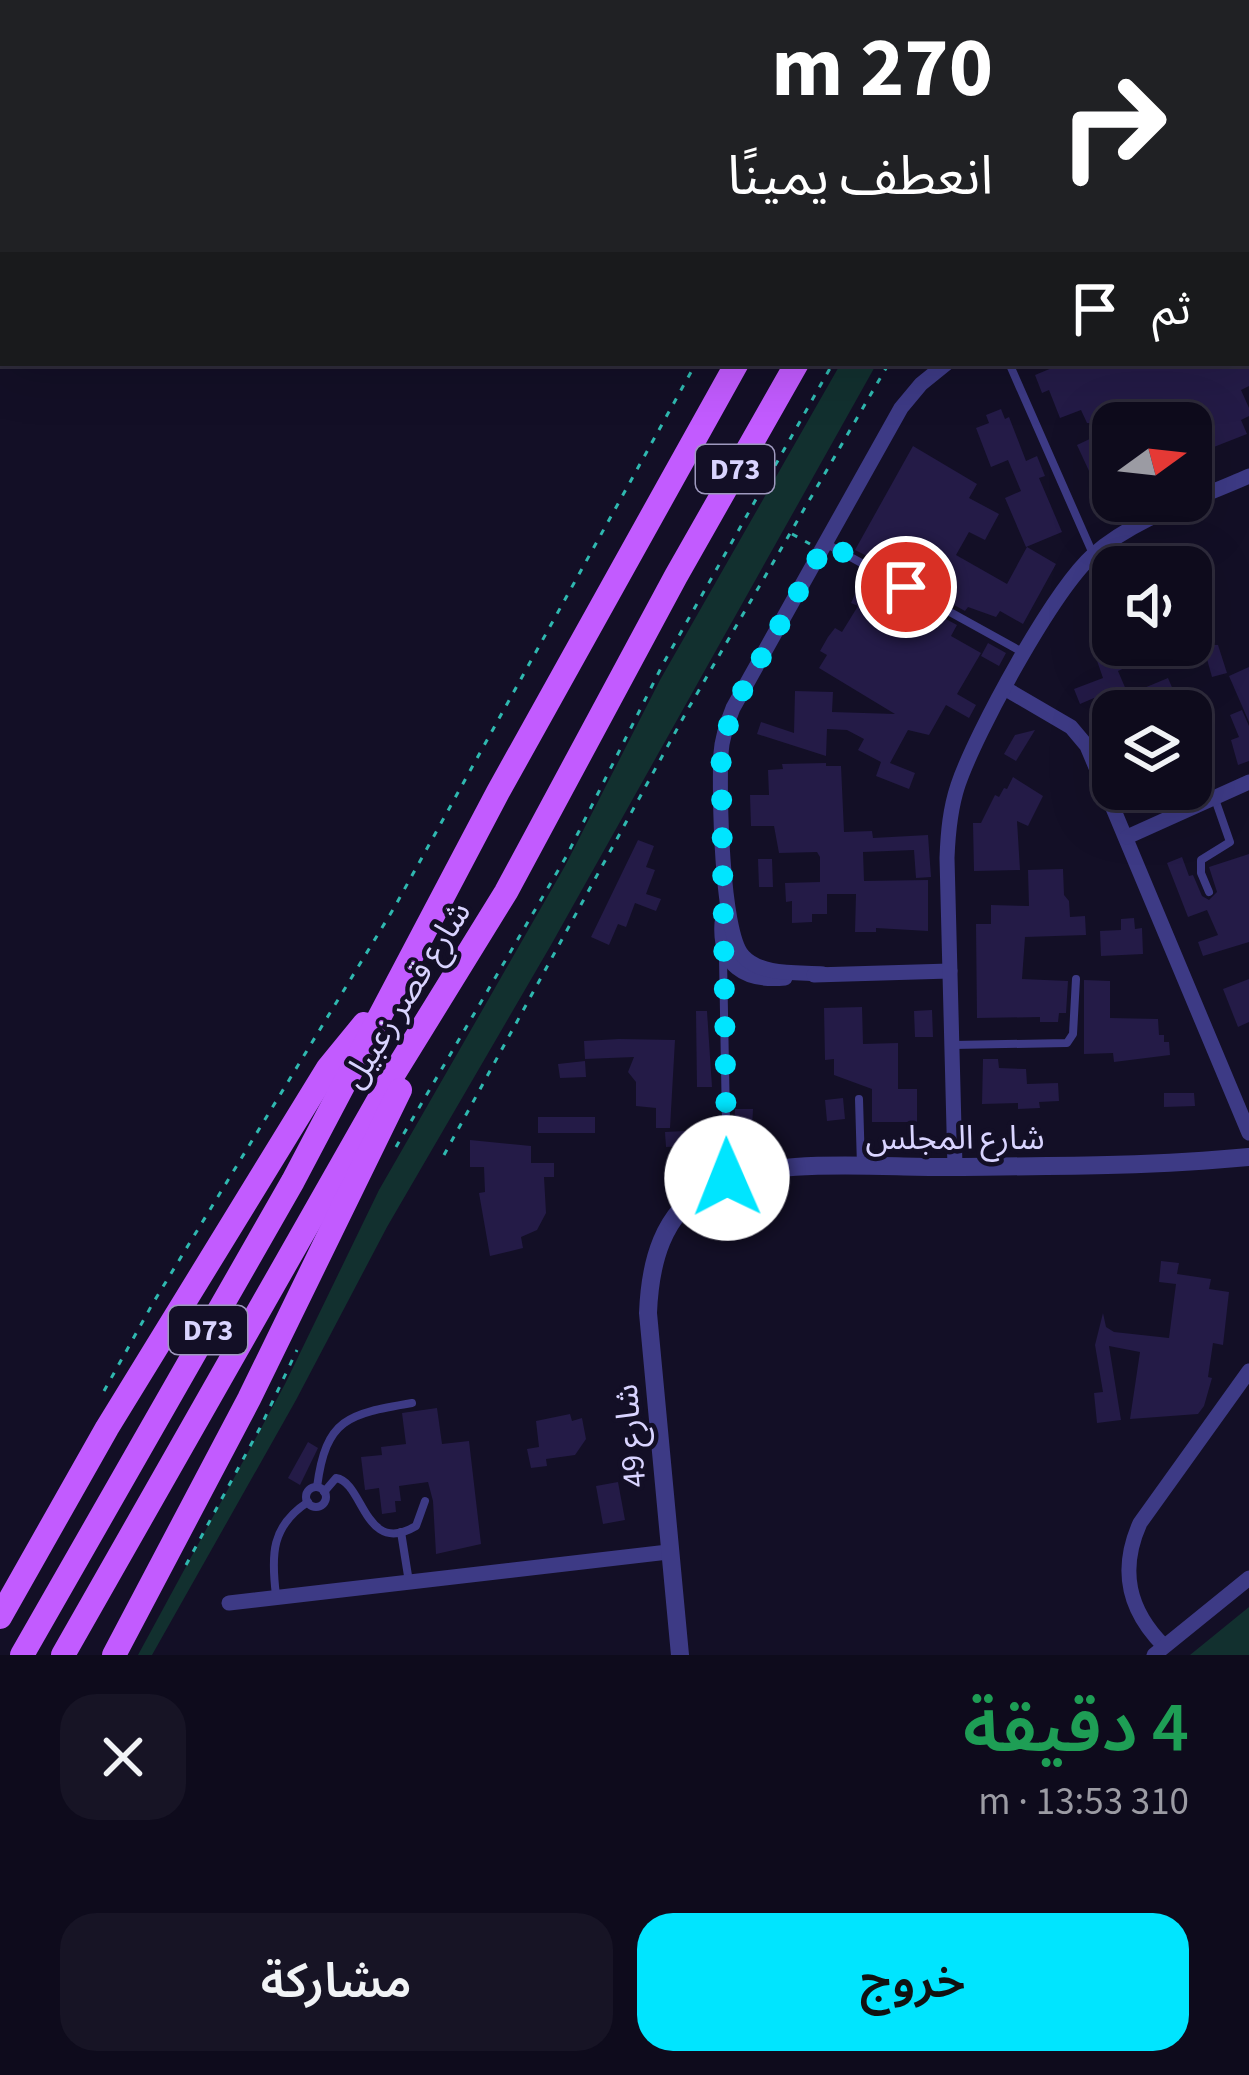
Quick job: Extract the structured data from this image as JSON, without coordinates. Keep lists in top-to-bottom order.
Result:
{
  "streets": {
    "main road": ["D73", "شارع قصر زعبيل"],
    "street": ["شارع المجلس", "شارع 49"]
  },
  "crossings": [
    ["شارع المجلس", "شارع 49"]
  ],
  "north": "right",
  "page": {
    "turn": ["270 m", "انعطف يمينًا"],
    "then": "ثم",
    "heading": ["4 دقيقة", "310 m · 13:53"],
    "buttons": ["خروج", "مشاركة"]
  }
}
